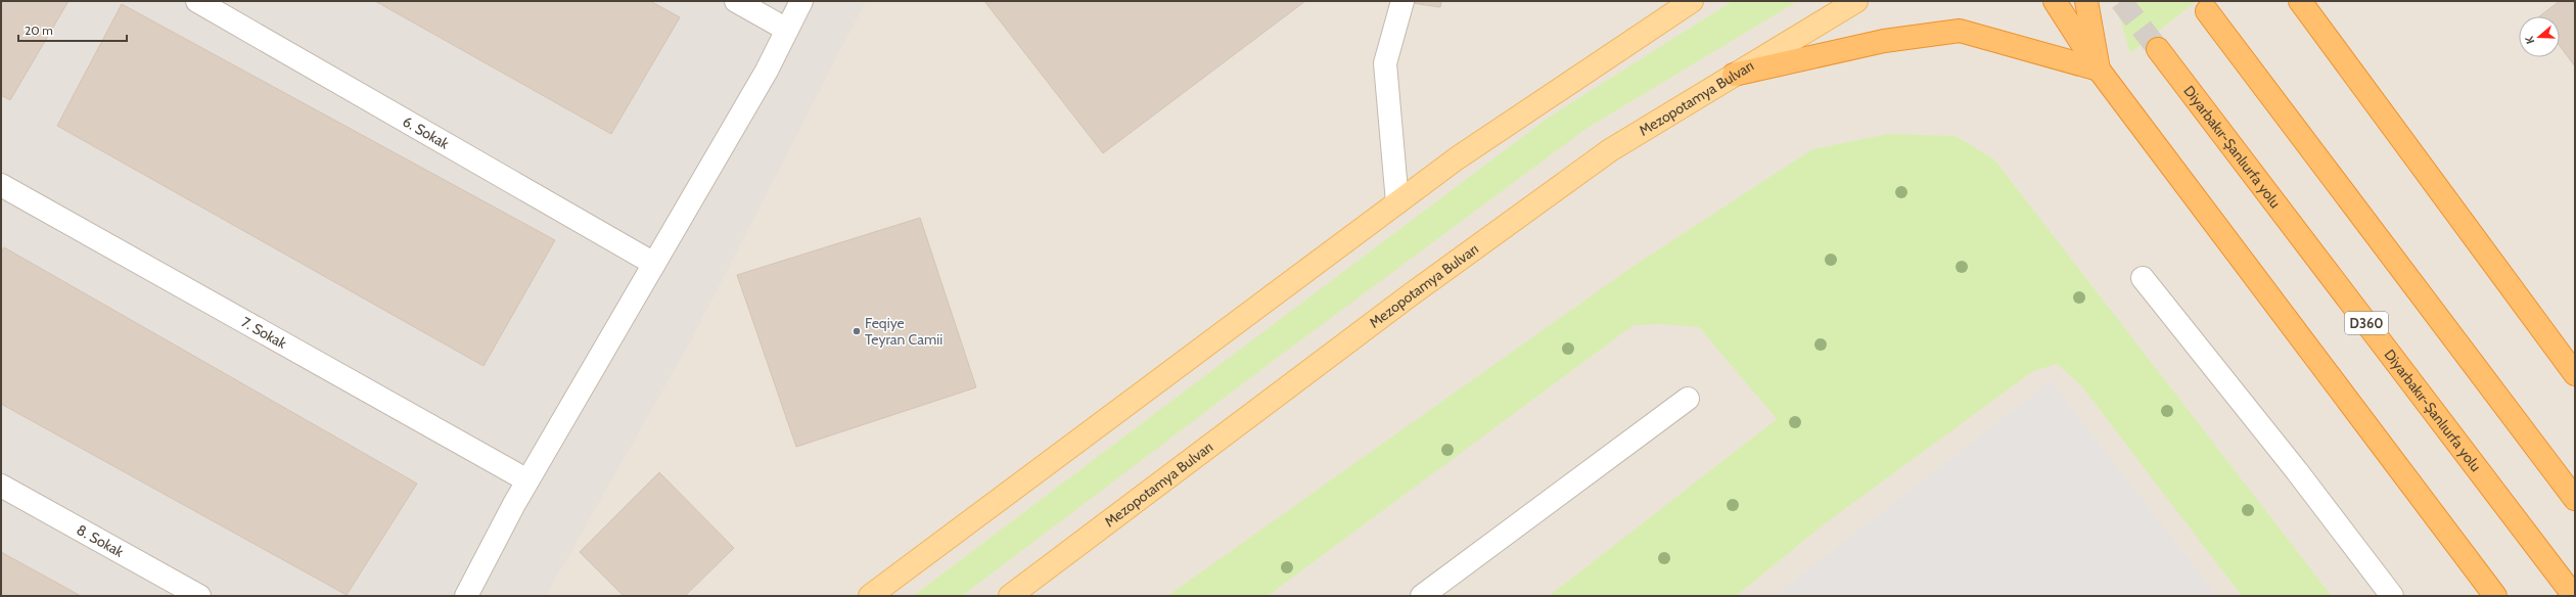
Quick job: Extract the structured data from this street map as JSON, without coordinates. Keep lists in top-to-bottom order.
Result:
{
  "streets": {
    "highway": ["Diyarbakır-Şanlıurfa yolu", "D360"],
    "main road": ["Mezopotamya Bulvarı"],
    "street": ["6. Sokak", "7. Sokak", "8. Sokak"]
  },
  "places": ["Feqiye Teyran Camii"],
  "scale_bar": "20 m",
  "north": "left"
}
